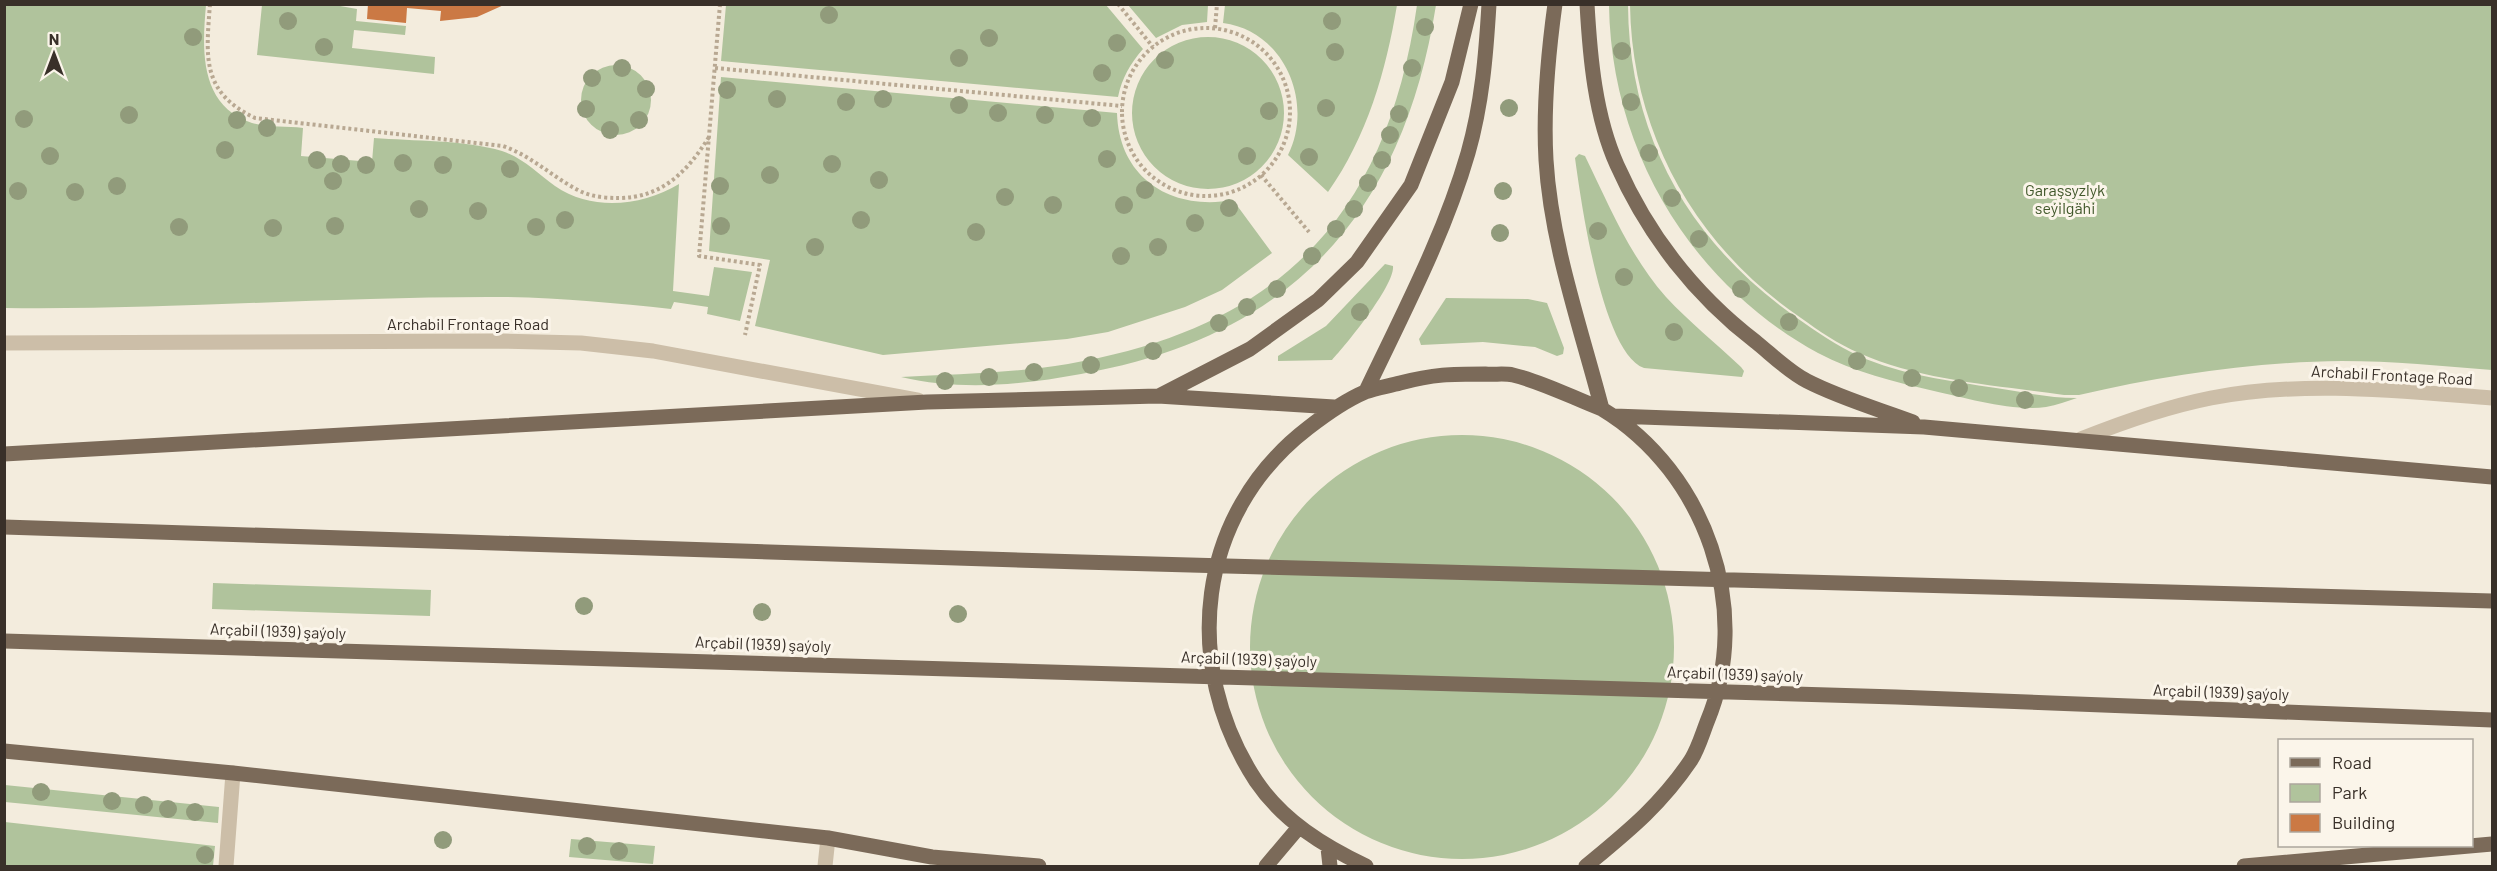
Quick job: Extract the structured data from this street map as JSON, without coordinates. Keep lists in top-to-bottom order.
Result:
{
  "streets": {
    "main road": ["Arçabil (1939) şaýoly"],
    "street": ["Archabil Frontage Road"]
  },
  "parks": ["Garaşsyzlyk seýilgähi"],
  "legend": ["Road", "Park", "Building"],
  "north": "top"
}
